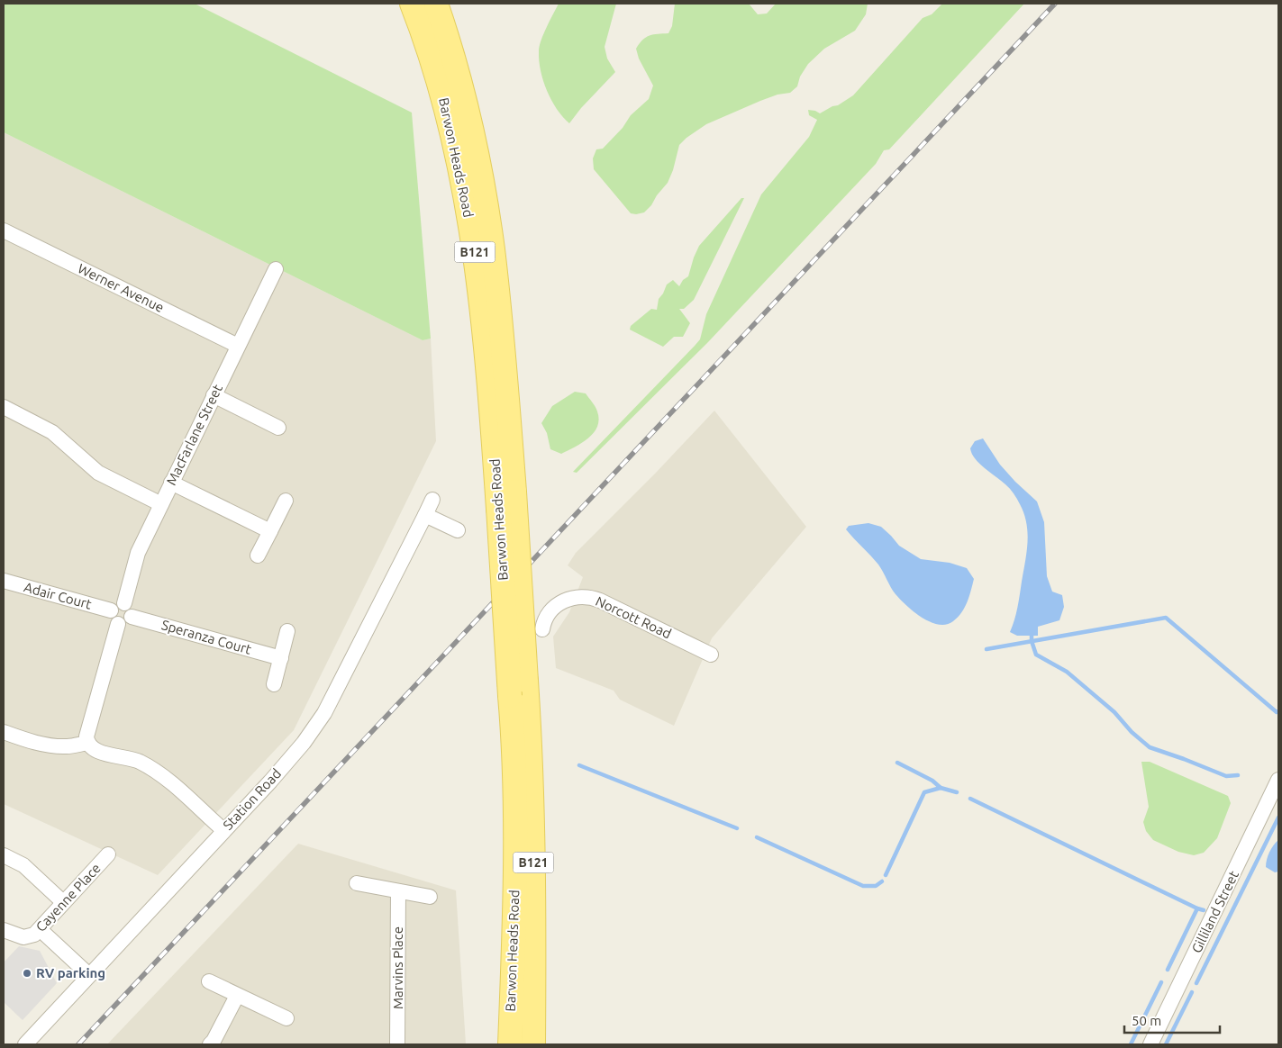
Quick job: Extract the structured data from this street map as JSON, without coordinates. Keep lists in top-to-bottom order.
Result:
{
  "streets": {
    "main road": ["Barwon Heads Road", "B121"],
    "street": [
      "Werner Avenue",
      "MacFarlane Street",
      "Adair Court",
      "Norcott Road",
      "Speranza Court",
      "Station Road",
      "Cayenne Place",
      "Gilliland Street",
      "Marvins Place"
    ]
  },
  "crossings": [
    ["Werner Avenue", "MacFarlane Street"],
    ["MacFarlane Street", "Adair Court"],
    ["MacFarlane Street", "Speranza Court"],
    ["Adair Court", "Speranza Court"]
  ],
  "places": ["RV parking"],
  "scale_bar": "50 m"
}
